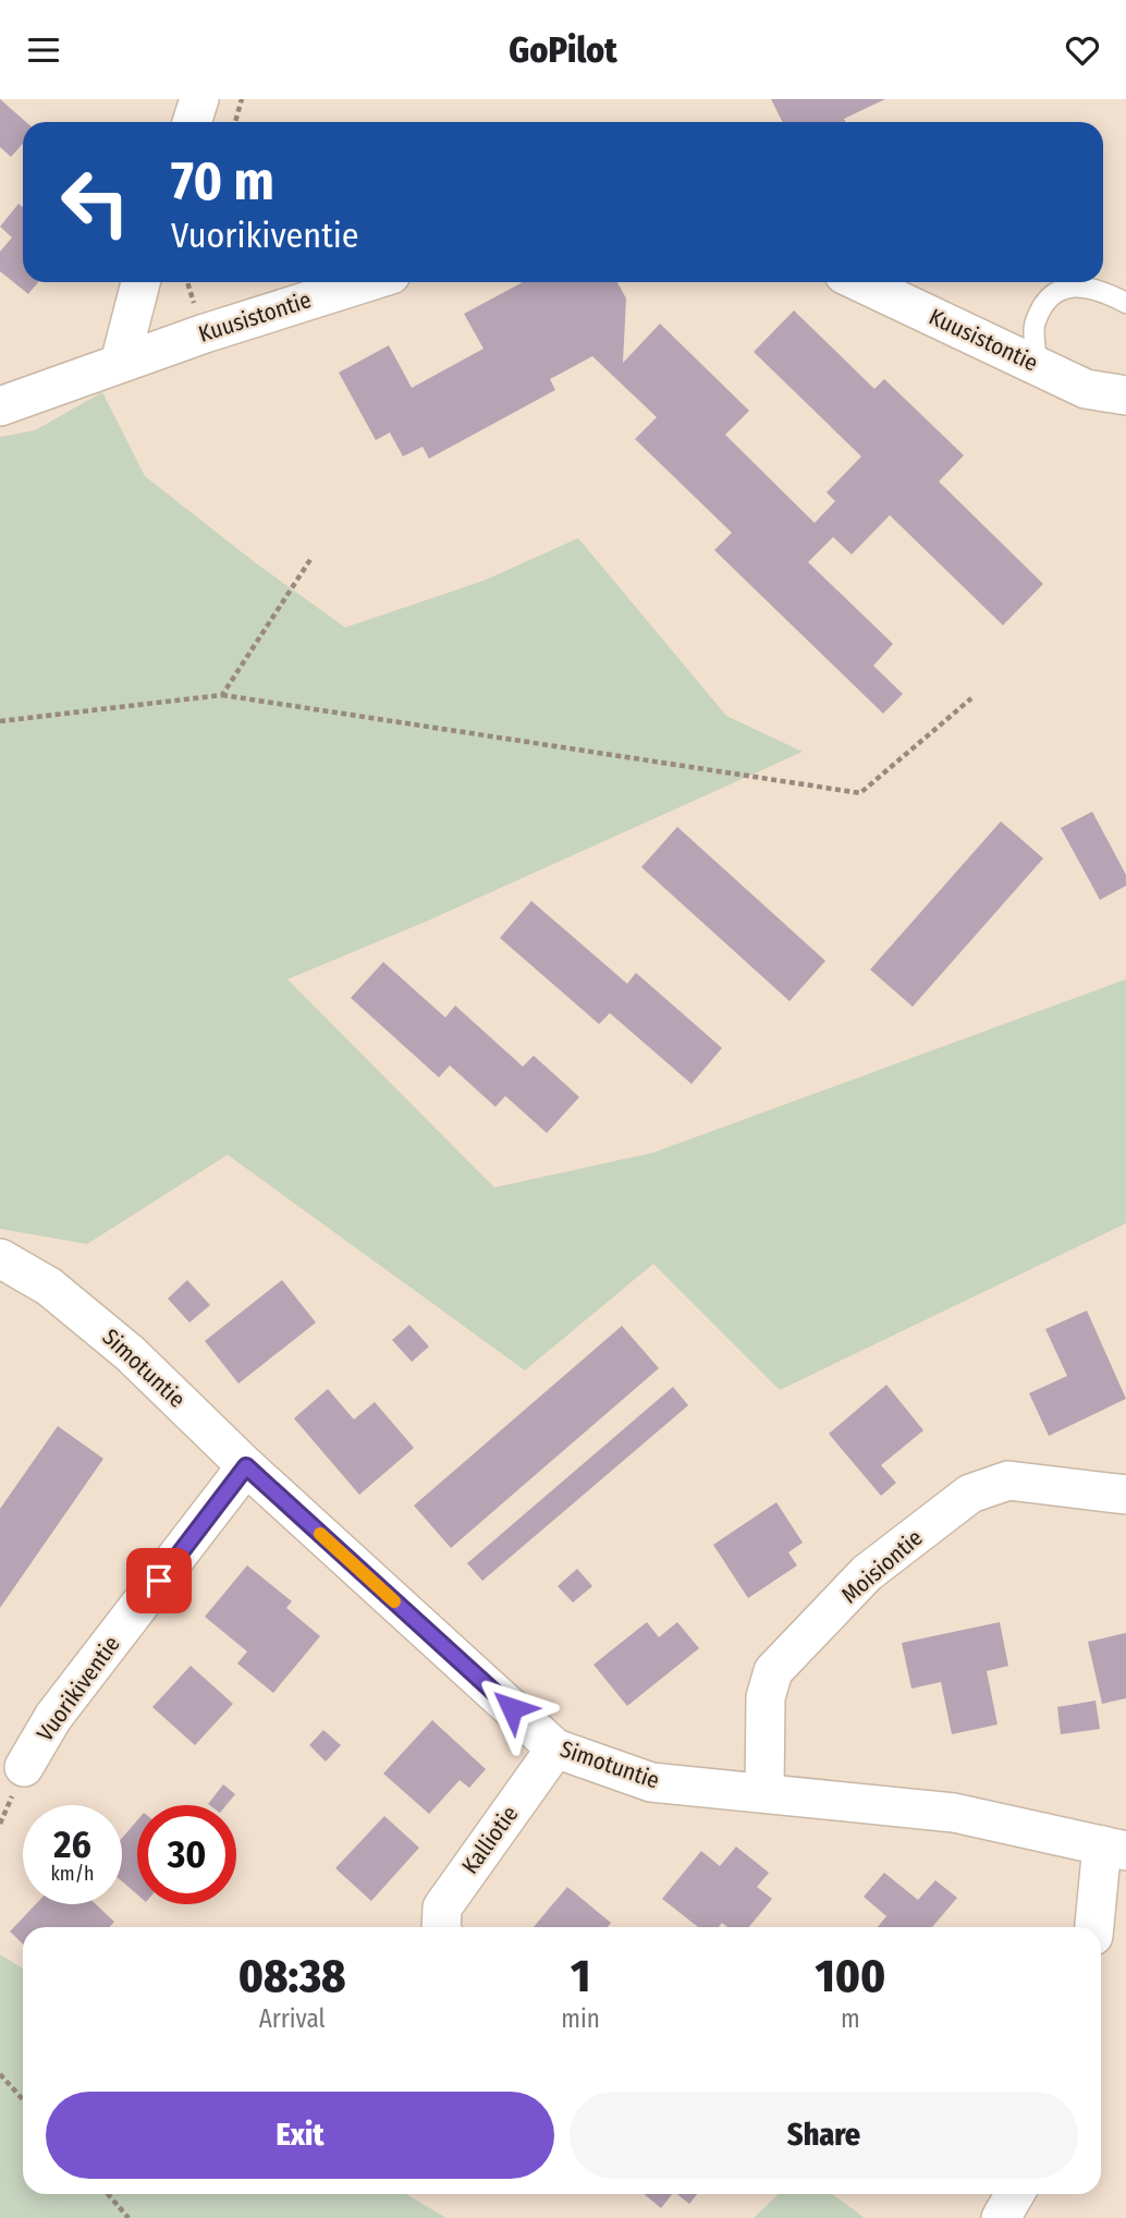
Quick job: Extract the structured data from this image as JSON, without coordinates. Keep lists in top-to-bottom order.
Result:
{
  "streets": {
    "street": [
      "Kuusistontie",
      "Simotuntie",
      "Moisiontie",
      "Vuorikiventie",
      "Kalliotie"
    ]
  },
  "crossings": [
    ["Simotuntie", "Moisiontie"],
    ["Simotuntie", "Vuorikiventie"],
    ["Simotuntie", "Kalliotie"]
  ],
  "page": {
    "header": "GoPilot",
    "turn": ["70 m", "Vuorikiventie"],
    "speed": "26 km/h",
    "limit": "30",
    "eta": [
      "08:38",
      "Arrival",
      "1",
      "min",
      "100",
      "m"
    ],
    "buttons": ["Exit", "Share"]
  }
}
